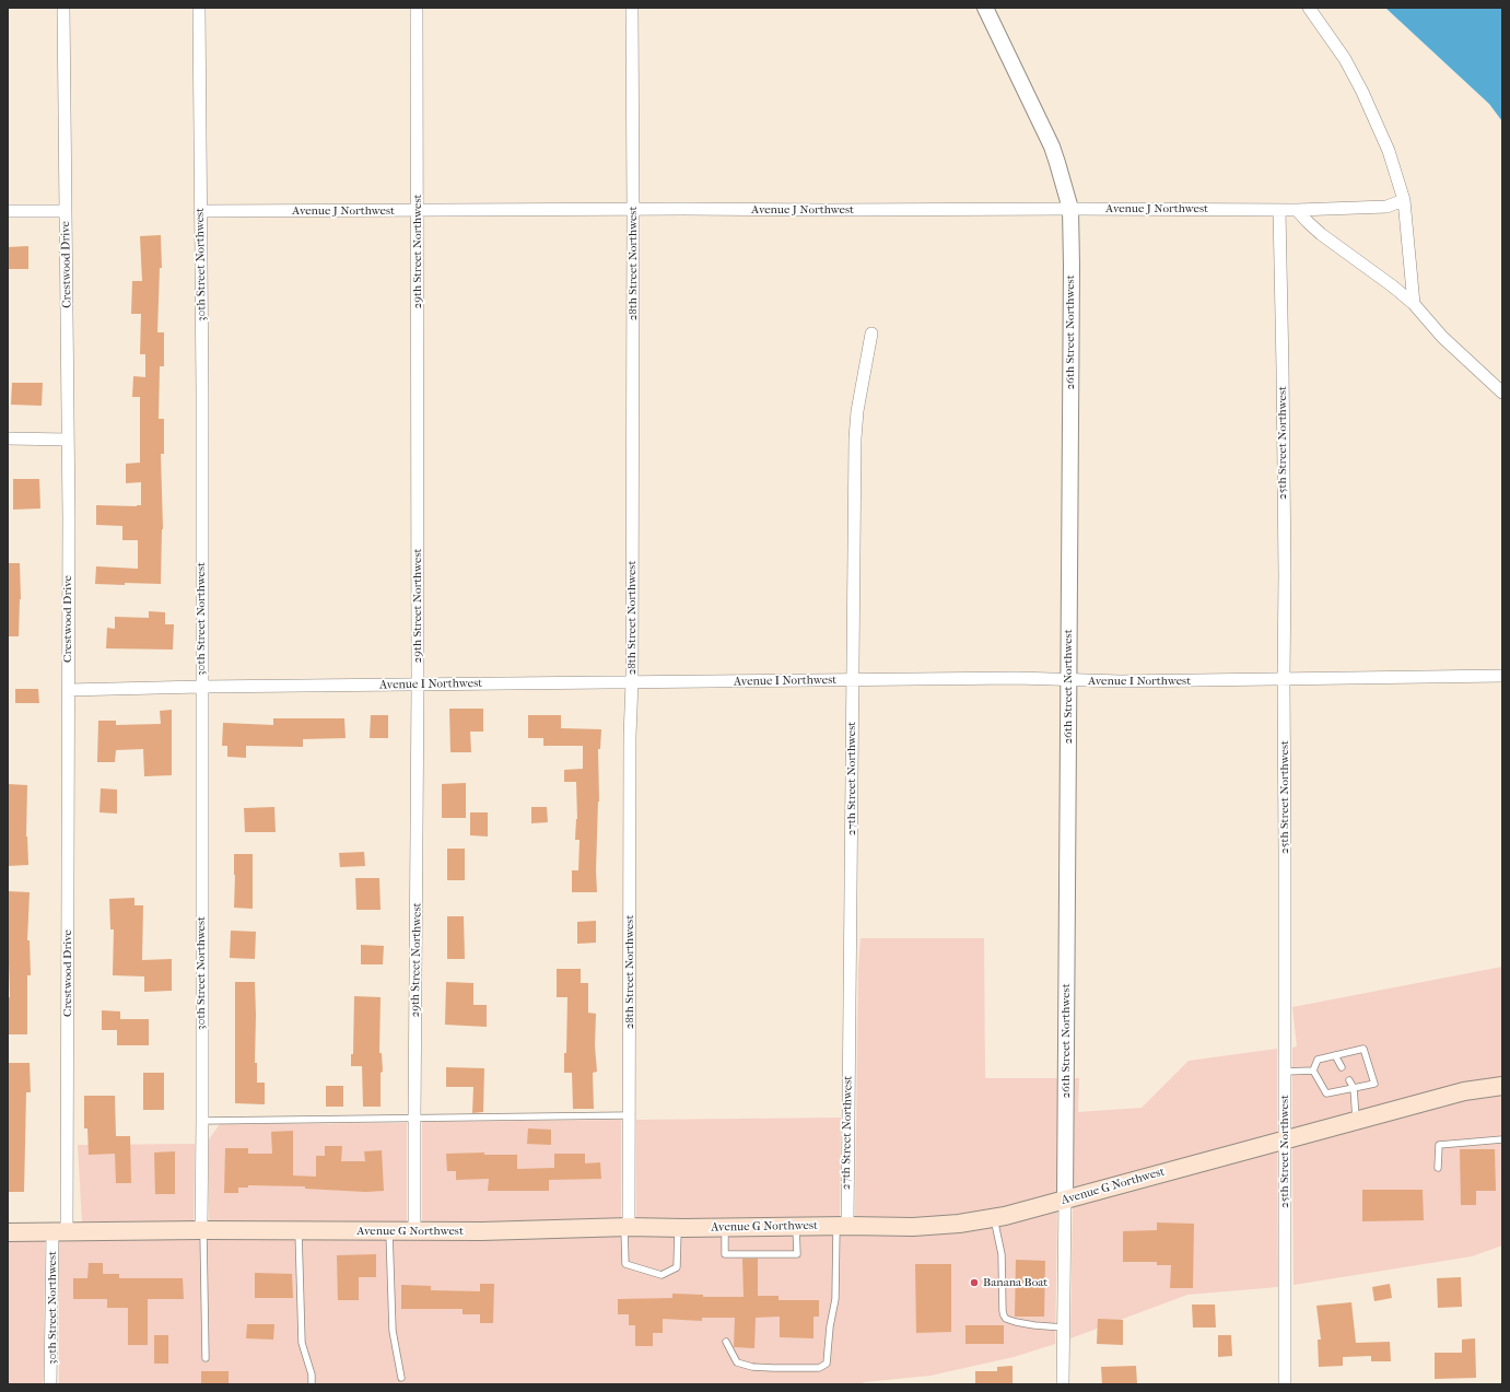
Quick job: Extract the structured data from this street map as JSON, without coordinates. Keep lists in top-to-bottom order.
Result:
{
  "streets": {
    "main road": ["Avenue G Northwest"],
    "street": [
      "Avenue J Northwest",
      "29th Street Northwest",
      "28th Street Northwest",
      "Crestwood Drive",
      "30th Street Northwest",
      "26th Street Northwest",
      "25th Street Northwest",
      "Avenue I Northwest",
      "27th Street Northwest"
    ]
  },
  "crossings": [
    ["Avenue J Northwest", "29th Street Northwest"],
    ["Avenue J Northwest", "28th Street Northwest"],
    ["Avenue J Northwest", "30th Street Northwest"],
    ["Avenue J Northwest", "26th Street Northwest"],
    ["Avenue J Northwest", "25th Street Northwest"],
    ["29th Street Northwest", "Avenue I Northwest"],
    ["29th Street Northwest", "Avenue G Northwest"],
    ["28th Street Northwest", "Avenue I Northwest"],
    ["28th Street Northwest", "Avenue G Northwest"],
    ["Crestwood Drive", "30th Street Northwest"],
    ["Crestwood Drive", "Avenue I Northwest"],
    ["Crestwood Drive", "Avenue G Northwest"],
    ["30th Street Northwest", "Avenue I Northwest"],
    ["30th Street Northwest", "Avenue G Northwest"],
    ["26th Street Northwest", "Avenue I Northwest"],
    ["26th Street Northwest", "Avenue G Northwest"],
    ["25th Street Northwest", "Avenue I Northwest"],
    ["25th Street Northwest", "Avenue G Northwest"],
    ["Avenue I Northwest", "27th Street Northwest"],
    ["27th Street Northwest", "Avenue G Northwest"]
  ],
  "places": ["Banana Boat"]
}
